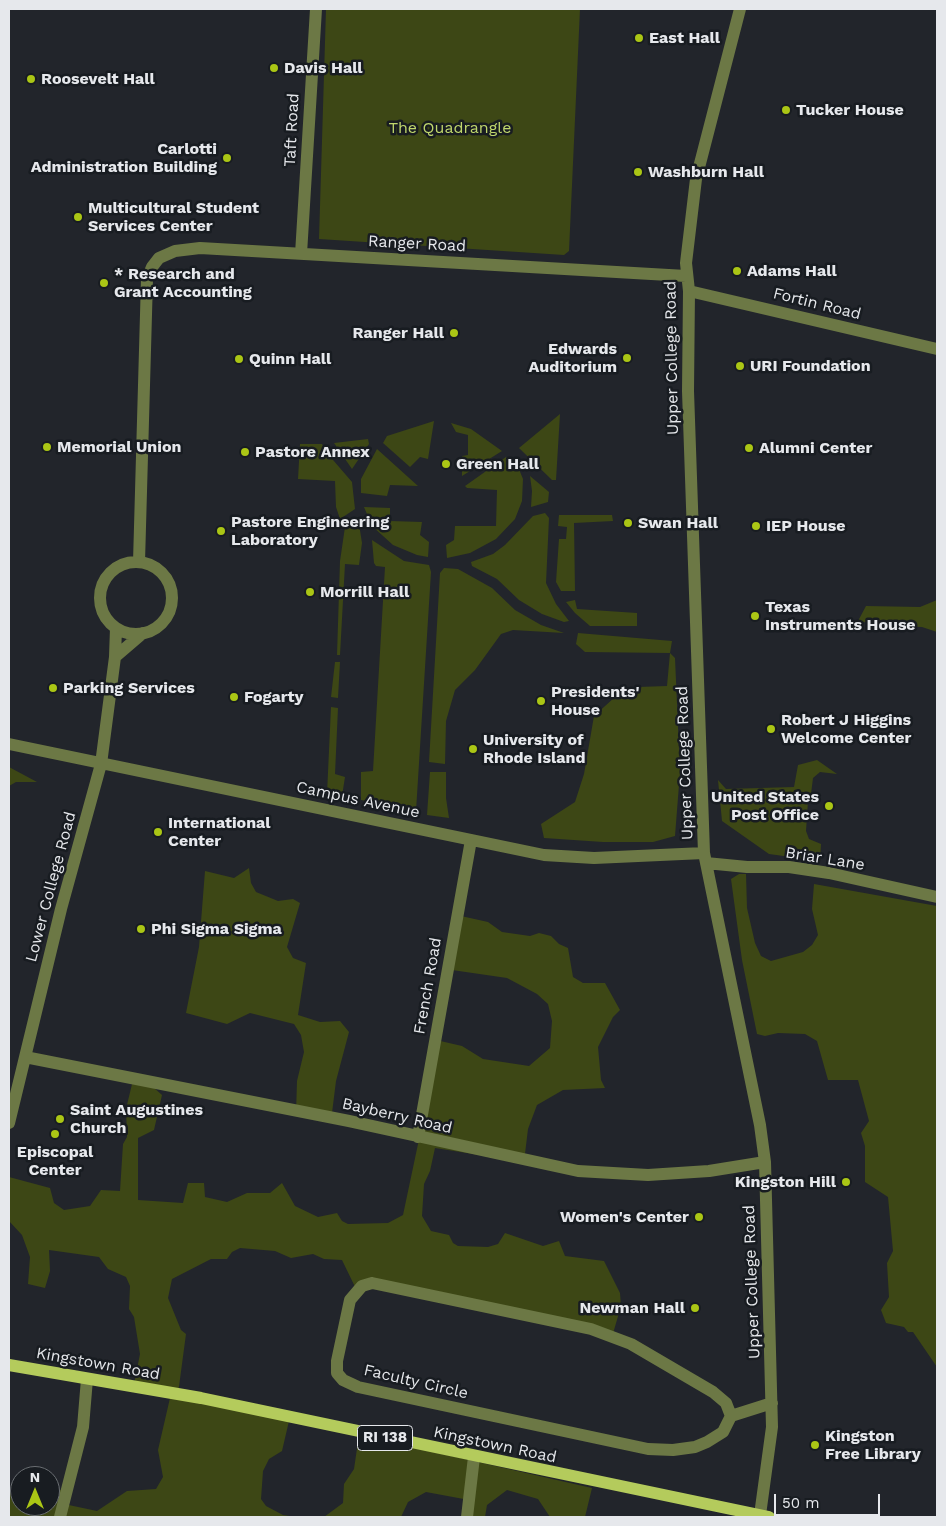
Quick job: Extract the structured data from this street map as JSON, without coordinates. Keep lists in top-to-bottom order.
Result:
{
  "streets": {
    "main road": ["Kingstown Road", "RI 138"],
    "street": [
      "Taft Road",
      "Ranger Road",
      "Fortin Road",
      "Upper College Road",
      "Campus Avenue",
      "Briar Lane",
      "Lower College Road",
      "French Road",
      "Bayberry Road",
      "Faculty Circle"
    ]
  },
  "crossings": [
    ["Taft Road", "Ranger Road"],
    ["Ranger Road", "Upper College Road"],
    ["Ranger Road", "Lower College Road"],
    ["Fortin Road", "Upper College Road"],
    ["Upper College Road", "Campus Avenue"],
    ["Upper College Road", "Briar Lane"],
    ["Upper College Road", "Bayberry Road"],
    ["Upper College Road", "Kingstown Road"],
    ["Campus Avenue", "Briar Lane"],
    ["Campus Avenue", "Lower College Road"],
    ["Campus Avenue", "French Road"],
    ["Lower College Road", "Bayberry Road"],
    ["French Road", "Bayberry Road"]
  ],
  "parks": ["The Quadrangle"],
  "places": [
    "East Hall",
    "Davis Hall",
    "Roosevelt Hall",
    "Tucker House",
    "Carlotti Administration Building",
    "Washburn Hall",
    "Multicultural Student Services Center",
    "Adams Hall",
    "* Research and Grant Accounting",
    "Ranger Hall",
    "Edwards Auditorium",
    "Quinn Hall",
    "URI Foundation",
    "Memorial Union",
    "Alumni Center",
    "Pastore Annex",
    "Green Hall",
    "Swan Hall",
    "IEP House",
    "Pastore Engineering Laboratory",
    "Morrill Hall",
    "Texas Instruments House",
    "Parking Services",
    "Fogarty",
    "Presidents' House",
    "Robert J Higgins Welcome Center",
    "University of Rhode Island",
    "United States Post Office",
    "International Center",
    "Phi Sigma Sigma",
    "Saint Augustines Church",
    "Episcopal Center",
    "Kingston Hill",
    "Women's Center",
    "Newman Hall",
    "Kingston Free Library"
  ],
  "scale_bar": "50 m",
  "north": "top"
}
